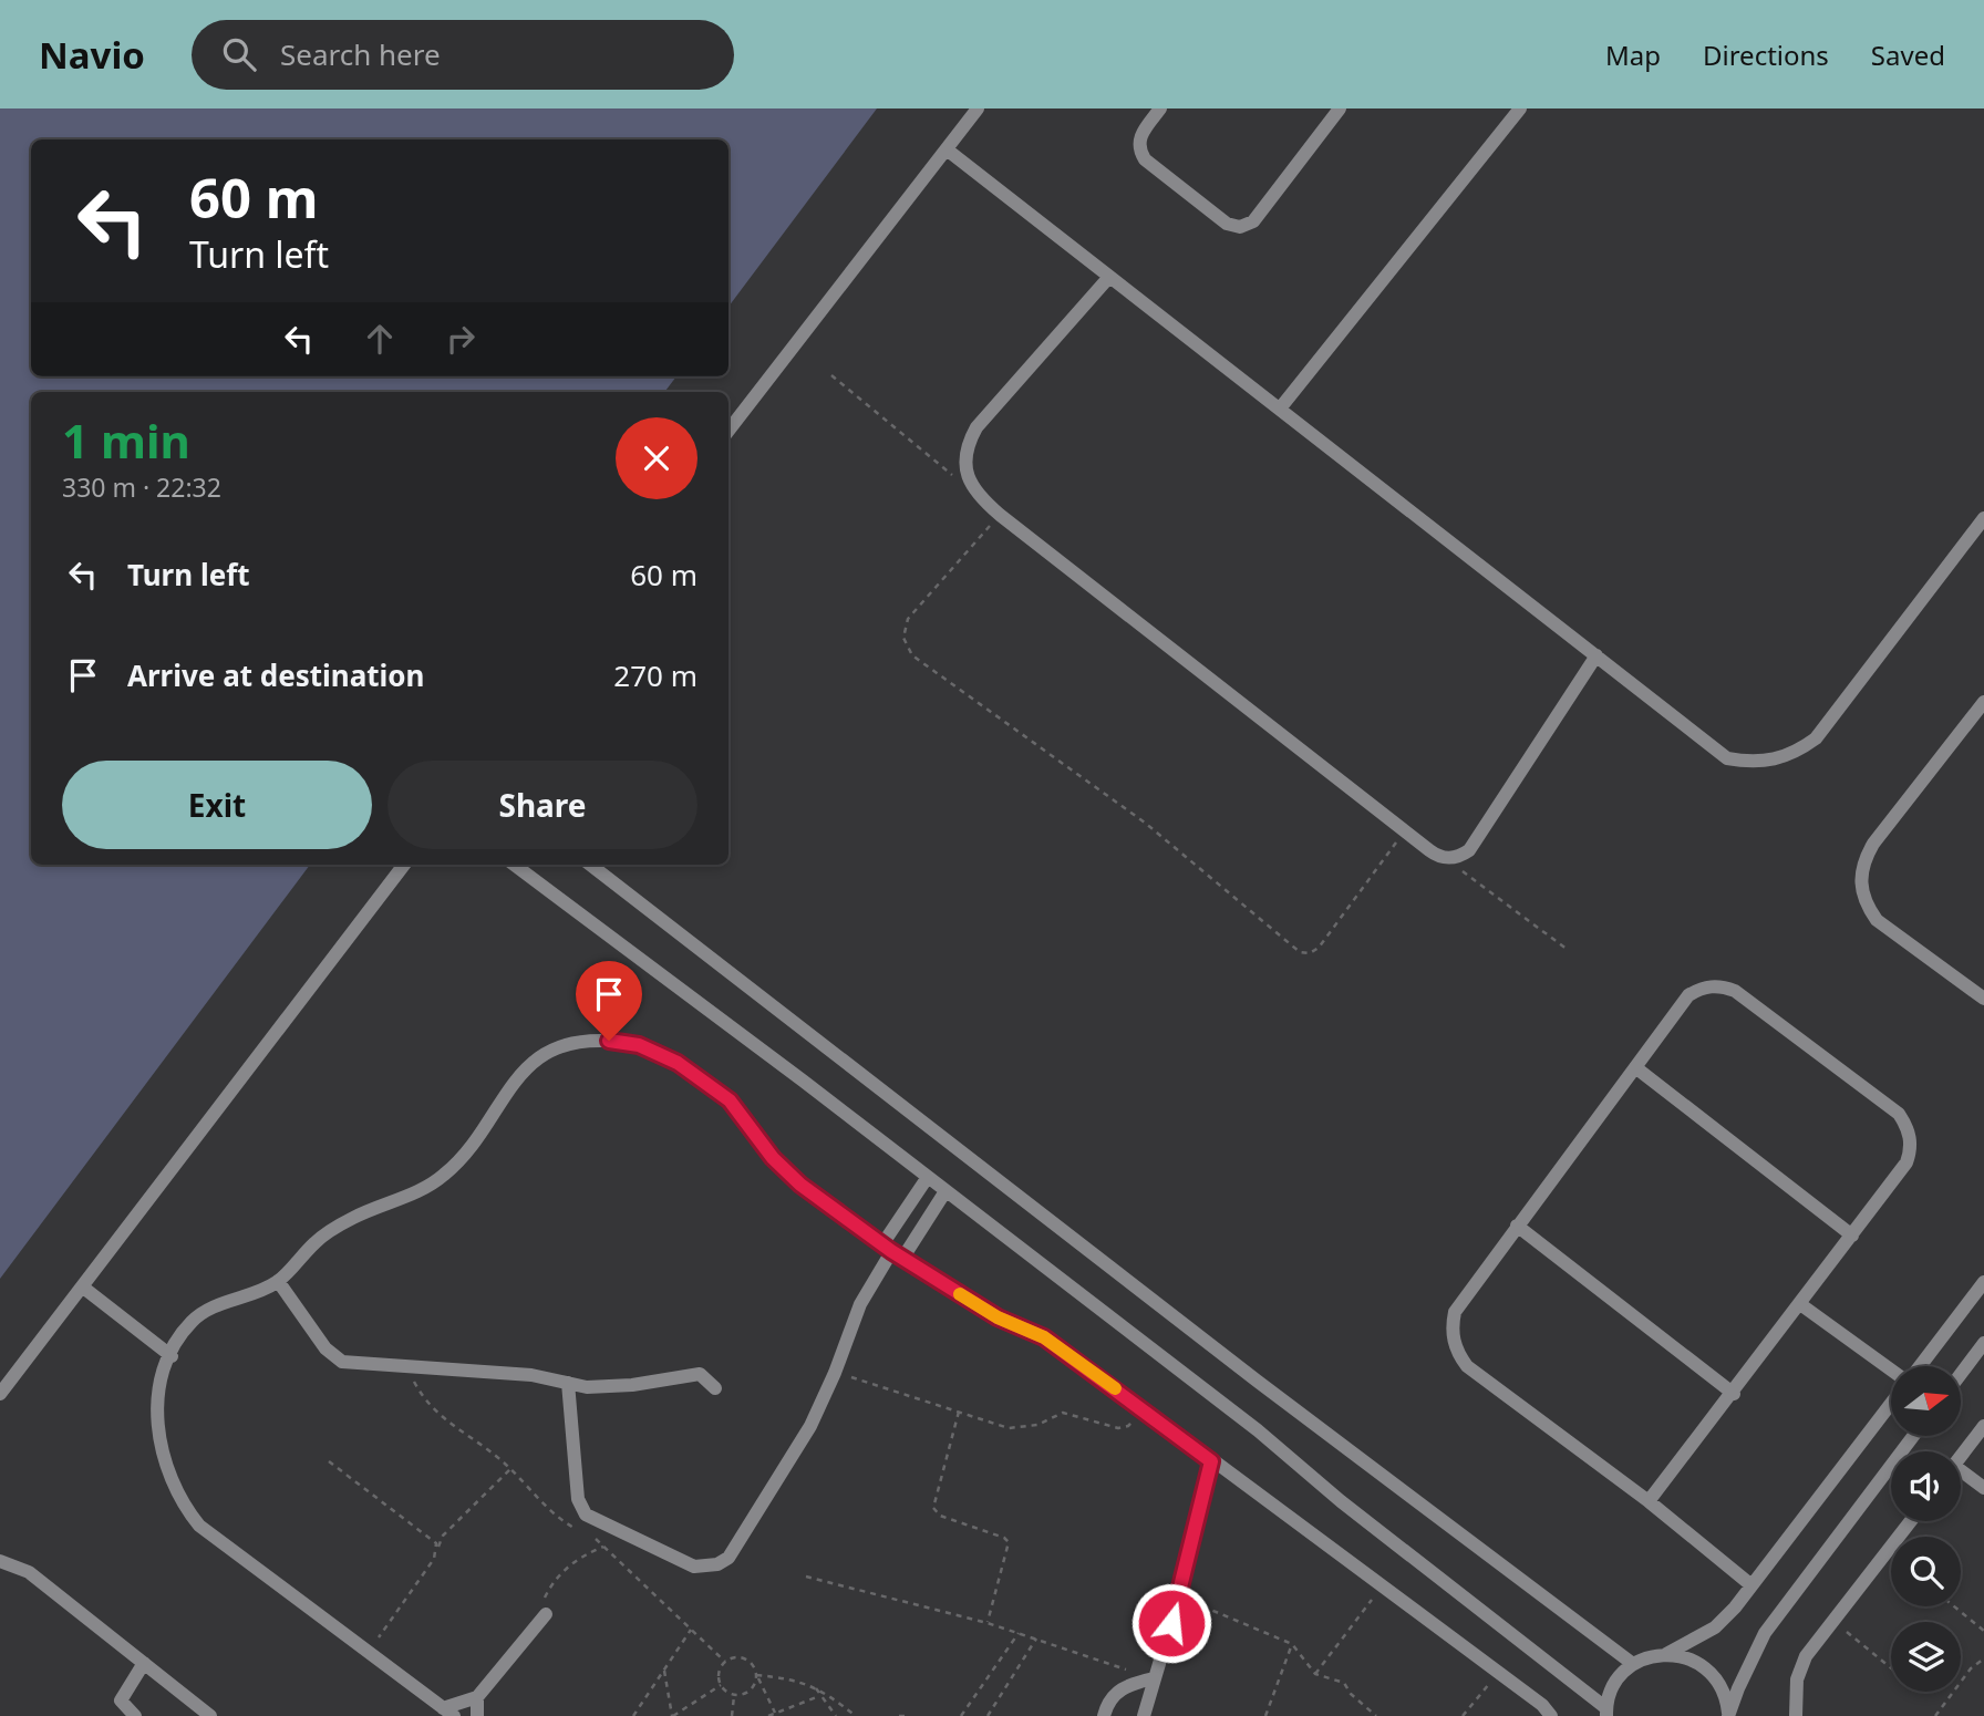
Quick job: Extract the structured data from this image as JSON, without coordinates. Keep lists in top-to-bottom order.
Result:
{
  "north": "right",
  "page": {
    "header": "Navio",
    "search": "Search here",
    "nav": ["Map", "Directions", "Saved"],
    "turn": ["60 m", "Turn left"],
    "heading": ["1 min", "330 m · 22:32"],
    "list": [
      {
        "name": "Turn left",
        "value": "60 m"
      },
      {
        "name": "Arrive at destination",
        "value": "270 m"
      }
    ],
    "buttons": ["Exit", "Share"]
  }
}
